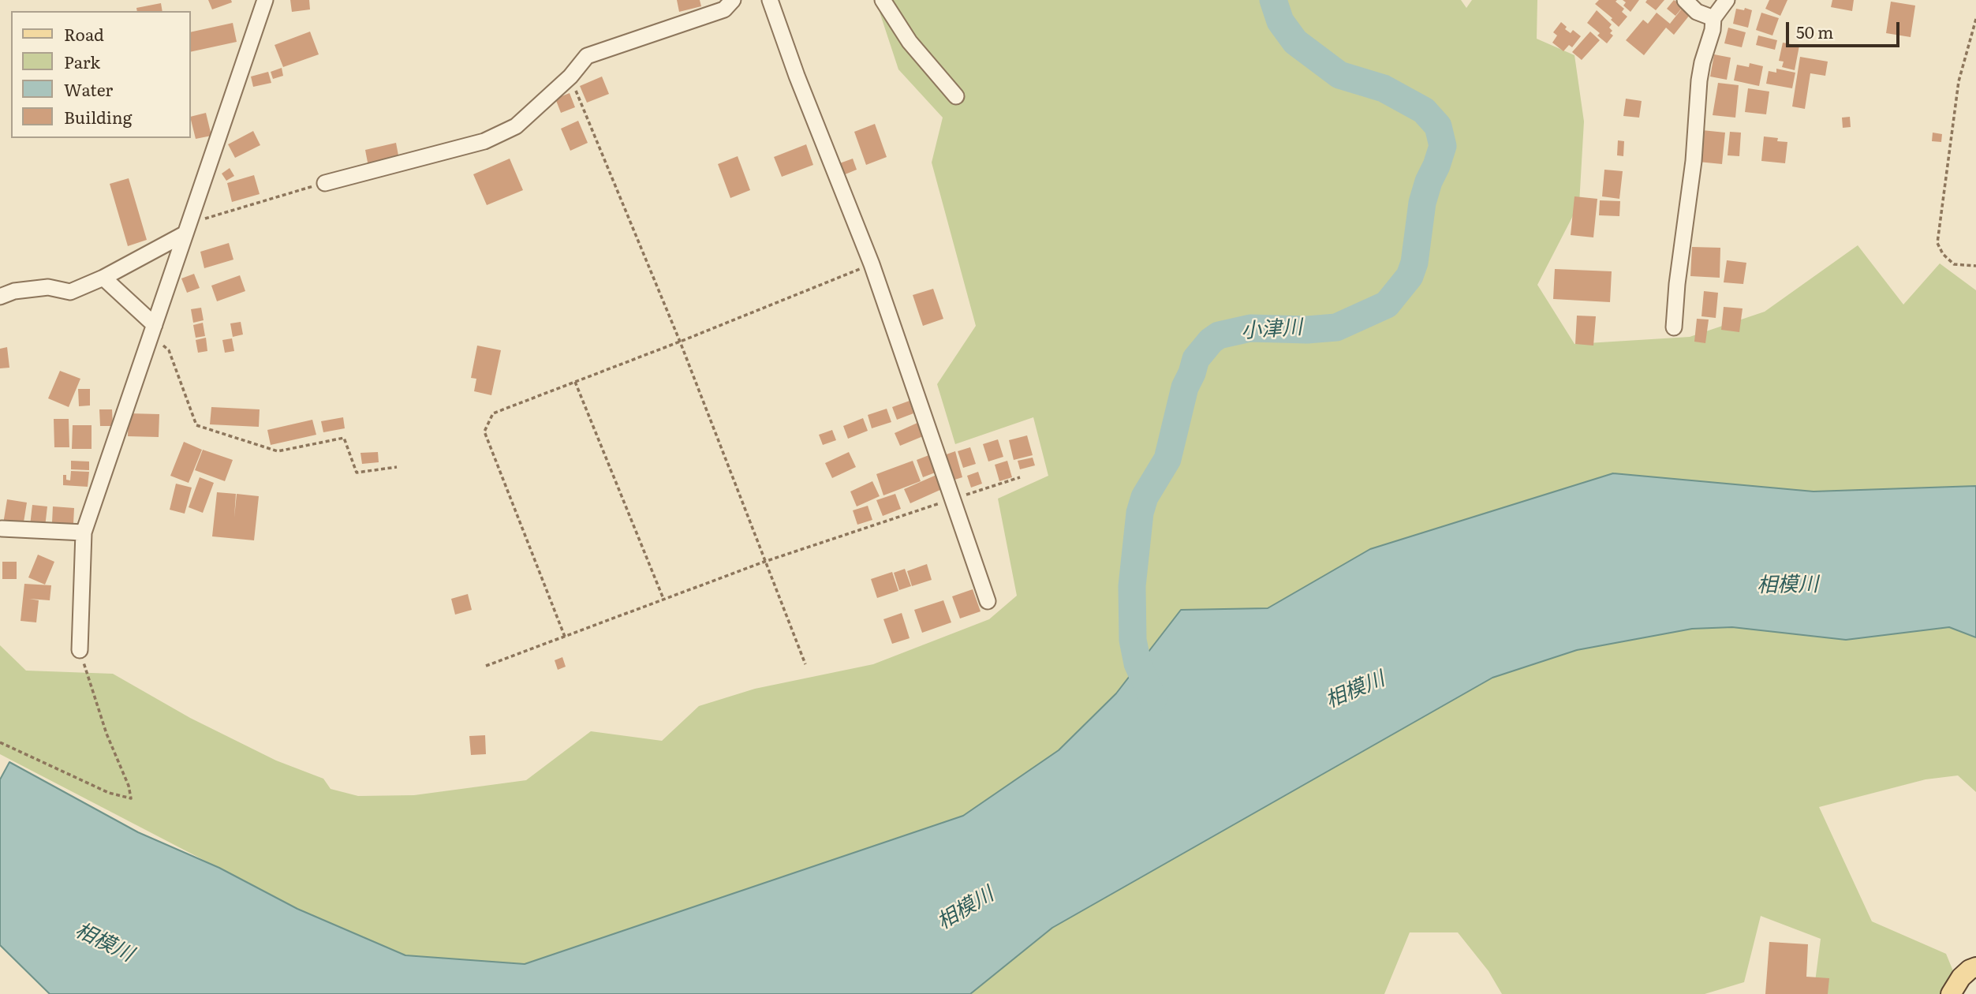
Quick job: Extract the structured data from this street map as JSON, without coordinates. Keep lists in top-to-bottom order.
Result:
{
  "water": ["小津川", "相模川"],
  "legend": [
    "Road",
    "Park",
    "Water",
    "Building"
  ],
  "scale_bar": "50 m"
}
